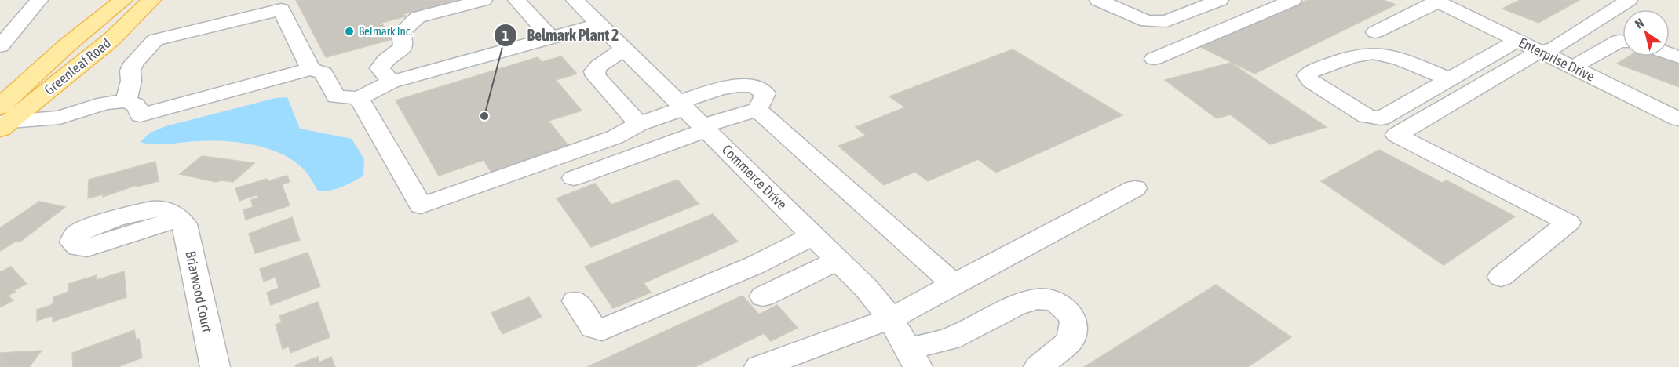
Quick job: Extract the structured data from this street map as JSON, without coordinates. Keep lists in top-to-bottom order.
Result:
{
  "streets": {
    "main road": ["Greenleaf Road"],
    "street": ["Enterprise Drive", "Commerce Drive", "Briarwood Court"]
  },
  "places": ["Belmark Inc.", "Belmark Plant 2"],
  "north": "top left"
}
